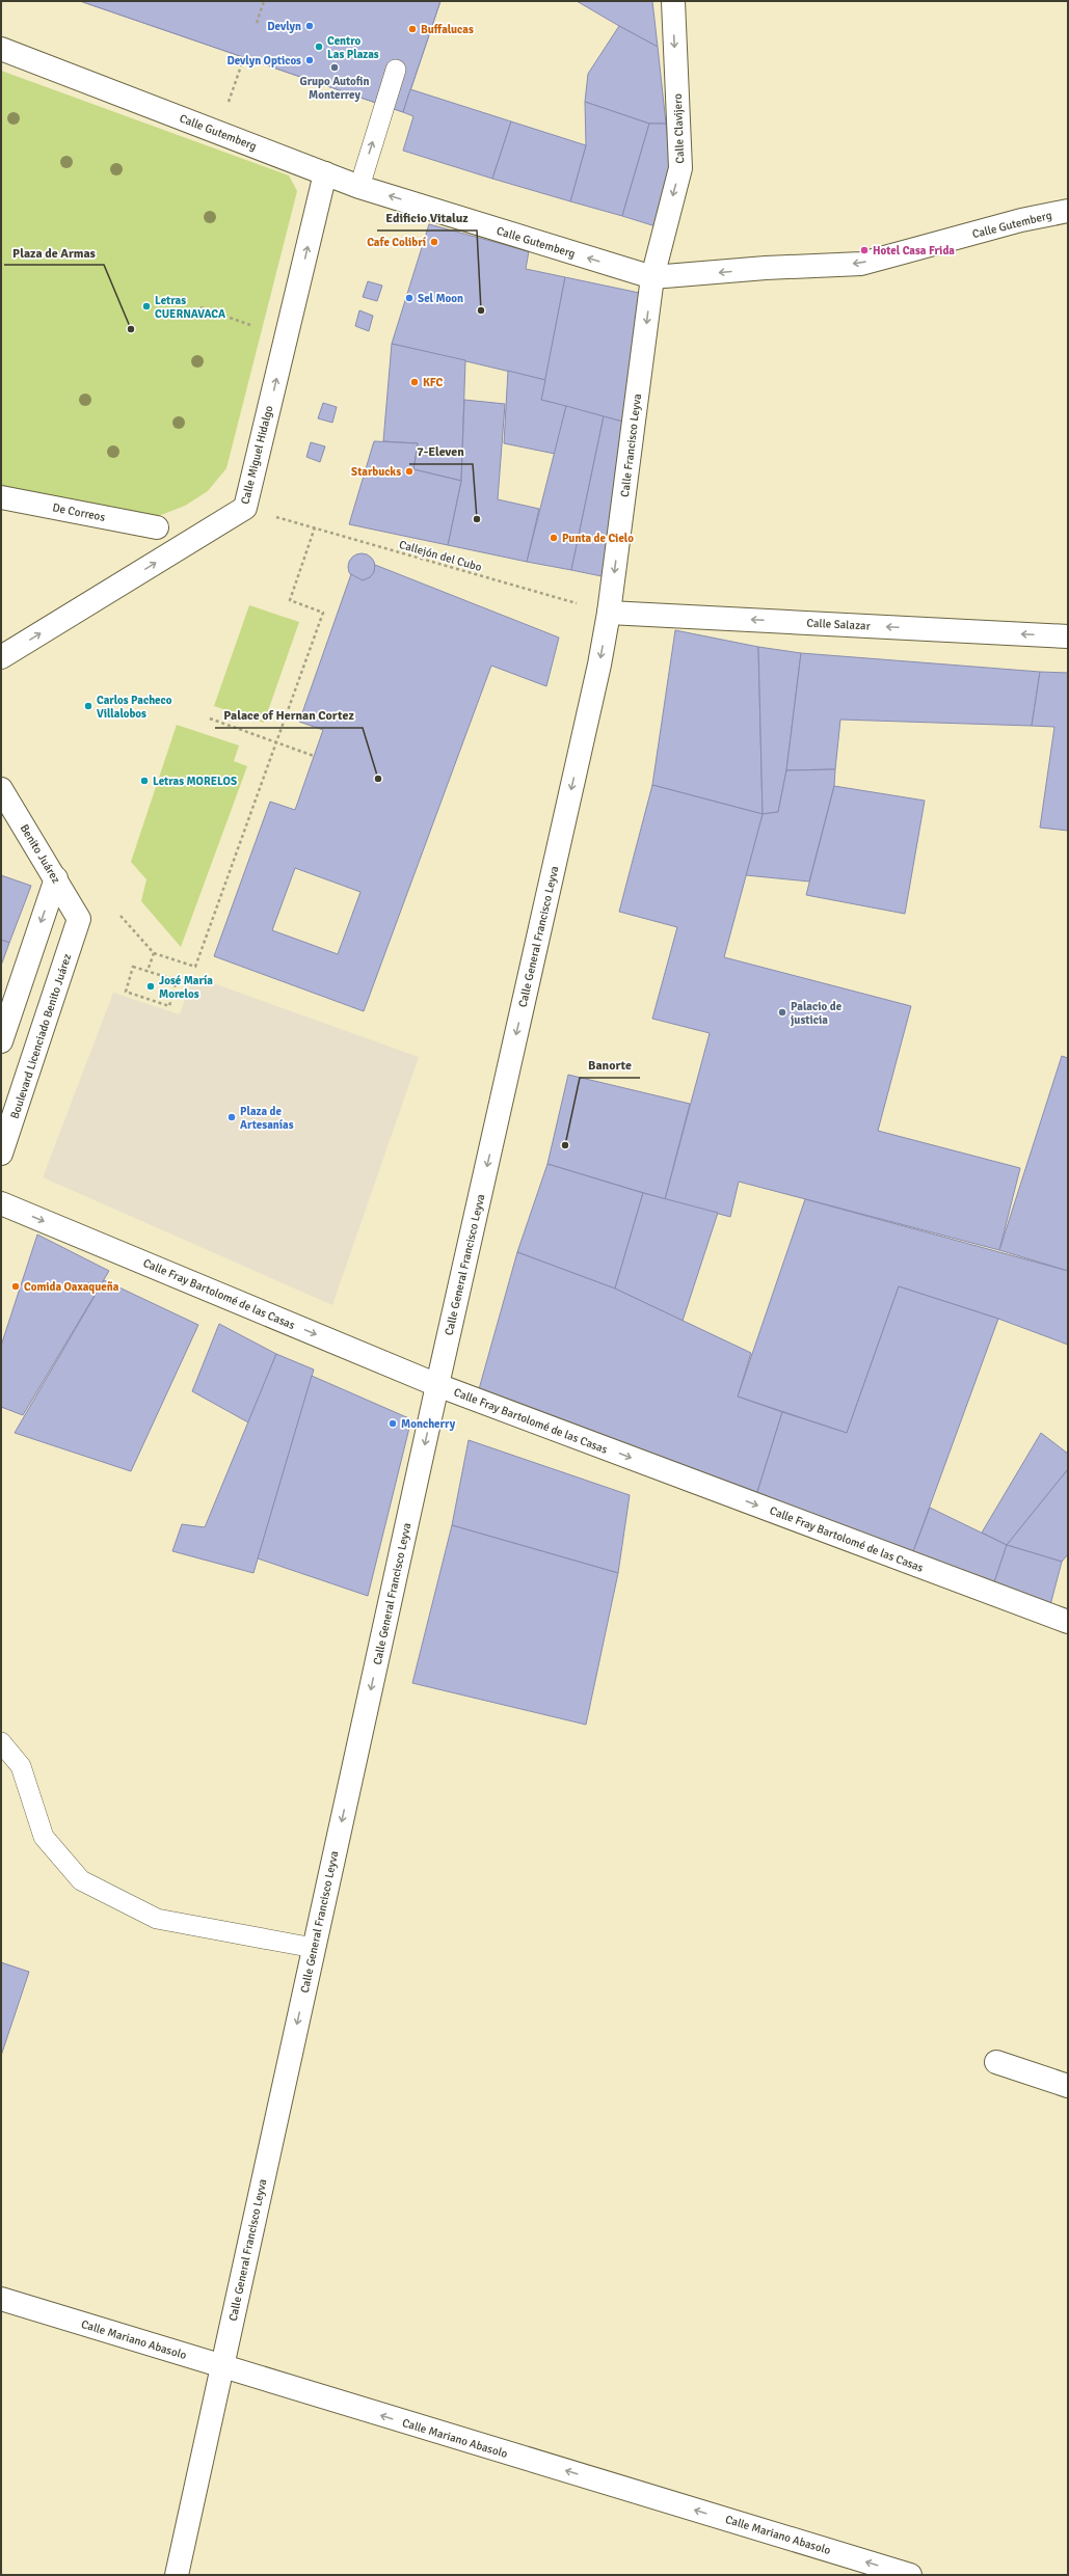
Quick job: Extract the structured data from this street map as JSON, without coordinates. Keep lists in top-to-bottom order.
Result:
{
  "streets": {
    "street": [
      "Calle Clavijero",
      "Calle Gutemberg",
      "Calle Francisco Leyva",
      "Calle Miguel Hidalgo",
      "De Correos",
      "Calle Salazar",
      "Benito Juárez",
      "Calle General Francisco Leyva",
      "Boulevard Licenciado Benito Juárez",
      "Calle Fray Bartolomé de las Casas",
      "Calle Mariano Abasolo"
    ],
    "path": ["Callejón del Cubo"]
  },
  "crossings": [
    ["Calle Clavijero", "Calle Gutemberg"],
    ["Calle Clavijero", "Calle Francisco Leyva"],
    ["Calle Gutemberg", "Calle Francisco Leyva"],
    ["Calle Gutemberg", "Calle Miguel Hidalgo"],
    ["Calle Francisco Leyva", "Callejón del Cubo"],
    ["Calle Francisco Leyva", "Calle Salazar"],
    ["Calle Francisco Leyva", "Calle General Francisco Leyva"],
    ["Callejón del Cubo", "Calle Salazar"],
    ["Callejón del Cubo", "Calle General Francisco Leyva"],
    ["Calle Salazar", "Calle General Francisco Leyva"],
    ["Benito Juárez", "Boulevard Licenciado Benito Juárez"],
    ["Calle General Francisco Leyva", "Calle Fray Bartolomé de las Casas"],
    ["Calle General Francisco Leyva", "Calle Mariano Abasolo"]
  ],
  "one_way": [
    "Calle Clavijero",
    "Calle Gutemberg",
    "Calle Francisco Leyva",
    "Calle Miguel Hidalgo",
    "Calle Salazar",
    "Calle General Francisco Leyva",
    "Calle Fray Bartolomé de las Casas",
    "Calle Mariano Abasolo"
  ],
  "places": [
    "Devlyn",
    "Buffalucas",
    "Centro Las Plazas",
    "Devlyn Opticos",
    "Grupo Autofin Monterrey",
    "Cafe Colibrí",
    "Hotel Casa Frida",
    "Sel Moon",
    "Letras CUERNAVACA",
    "Edificio Vitaluz",
    "Plaza de Armas",
    "KFC",
    "Starbucks",
    "7-Eleven",
    "Punta de Cielo",
    "Carlos Pacheco Villalobos",
    "Palace of Hernan Cortez",
    "Letras MORELOS",
    "José María Morelos",
    "Palacio de justicia",
    "Plaza de Artesanías",
    "Banorte",
    "Comida Oaxaqueña",
    "Moncherry"
  ]
}
